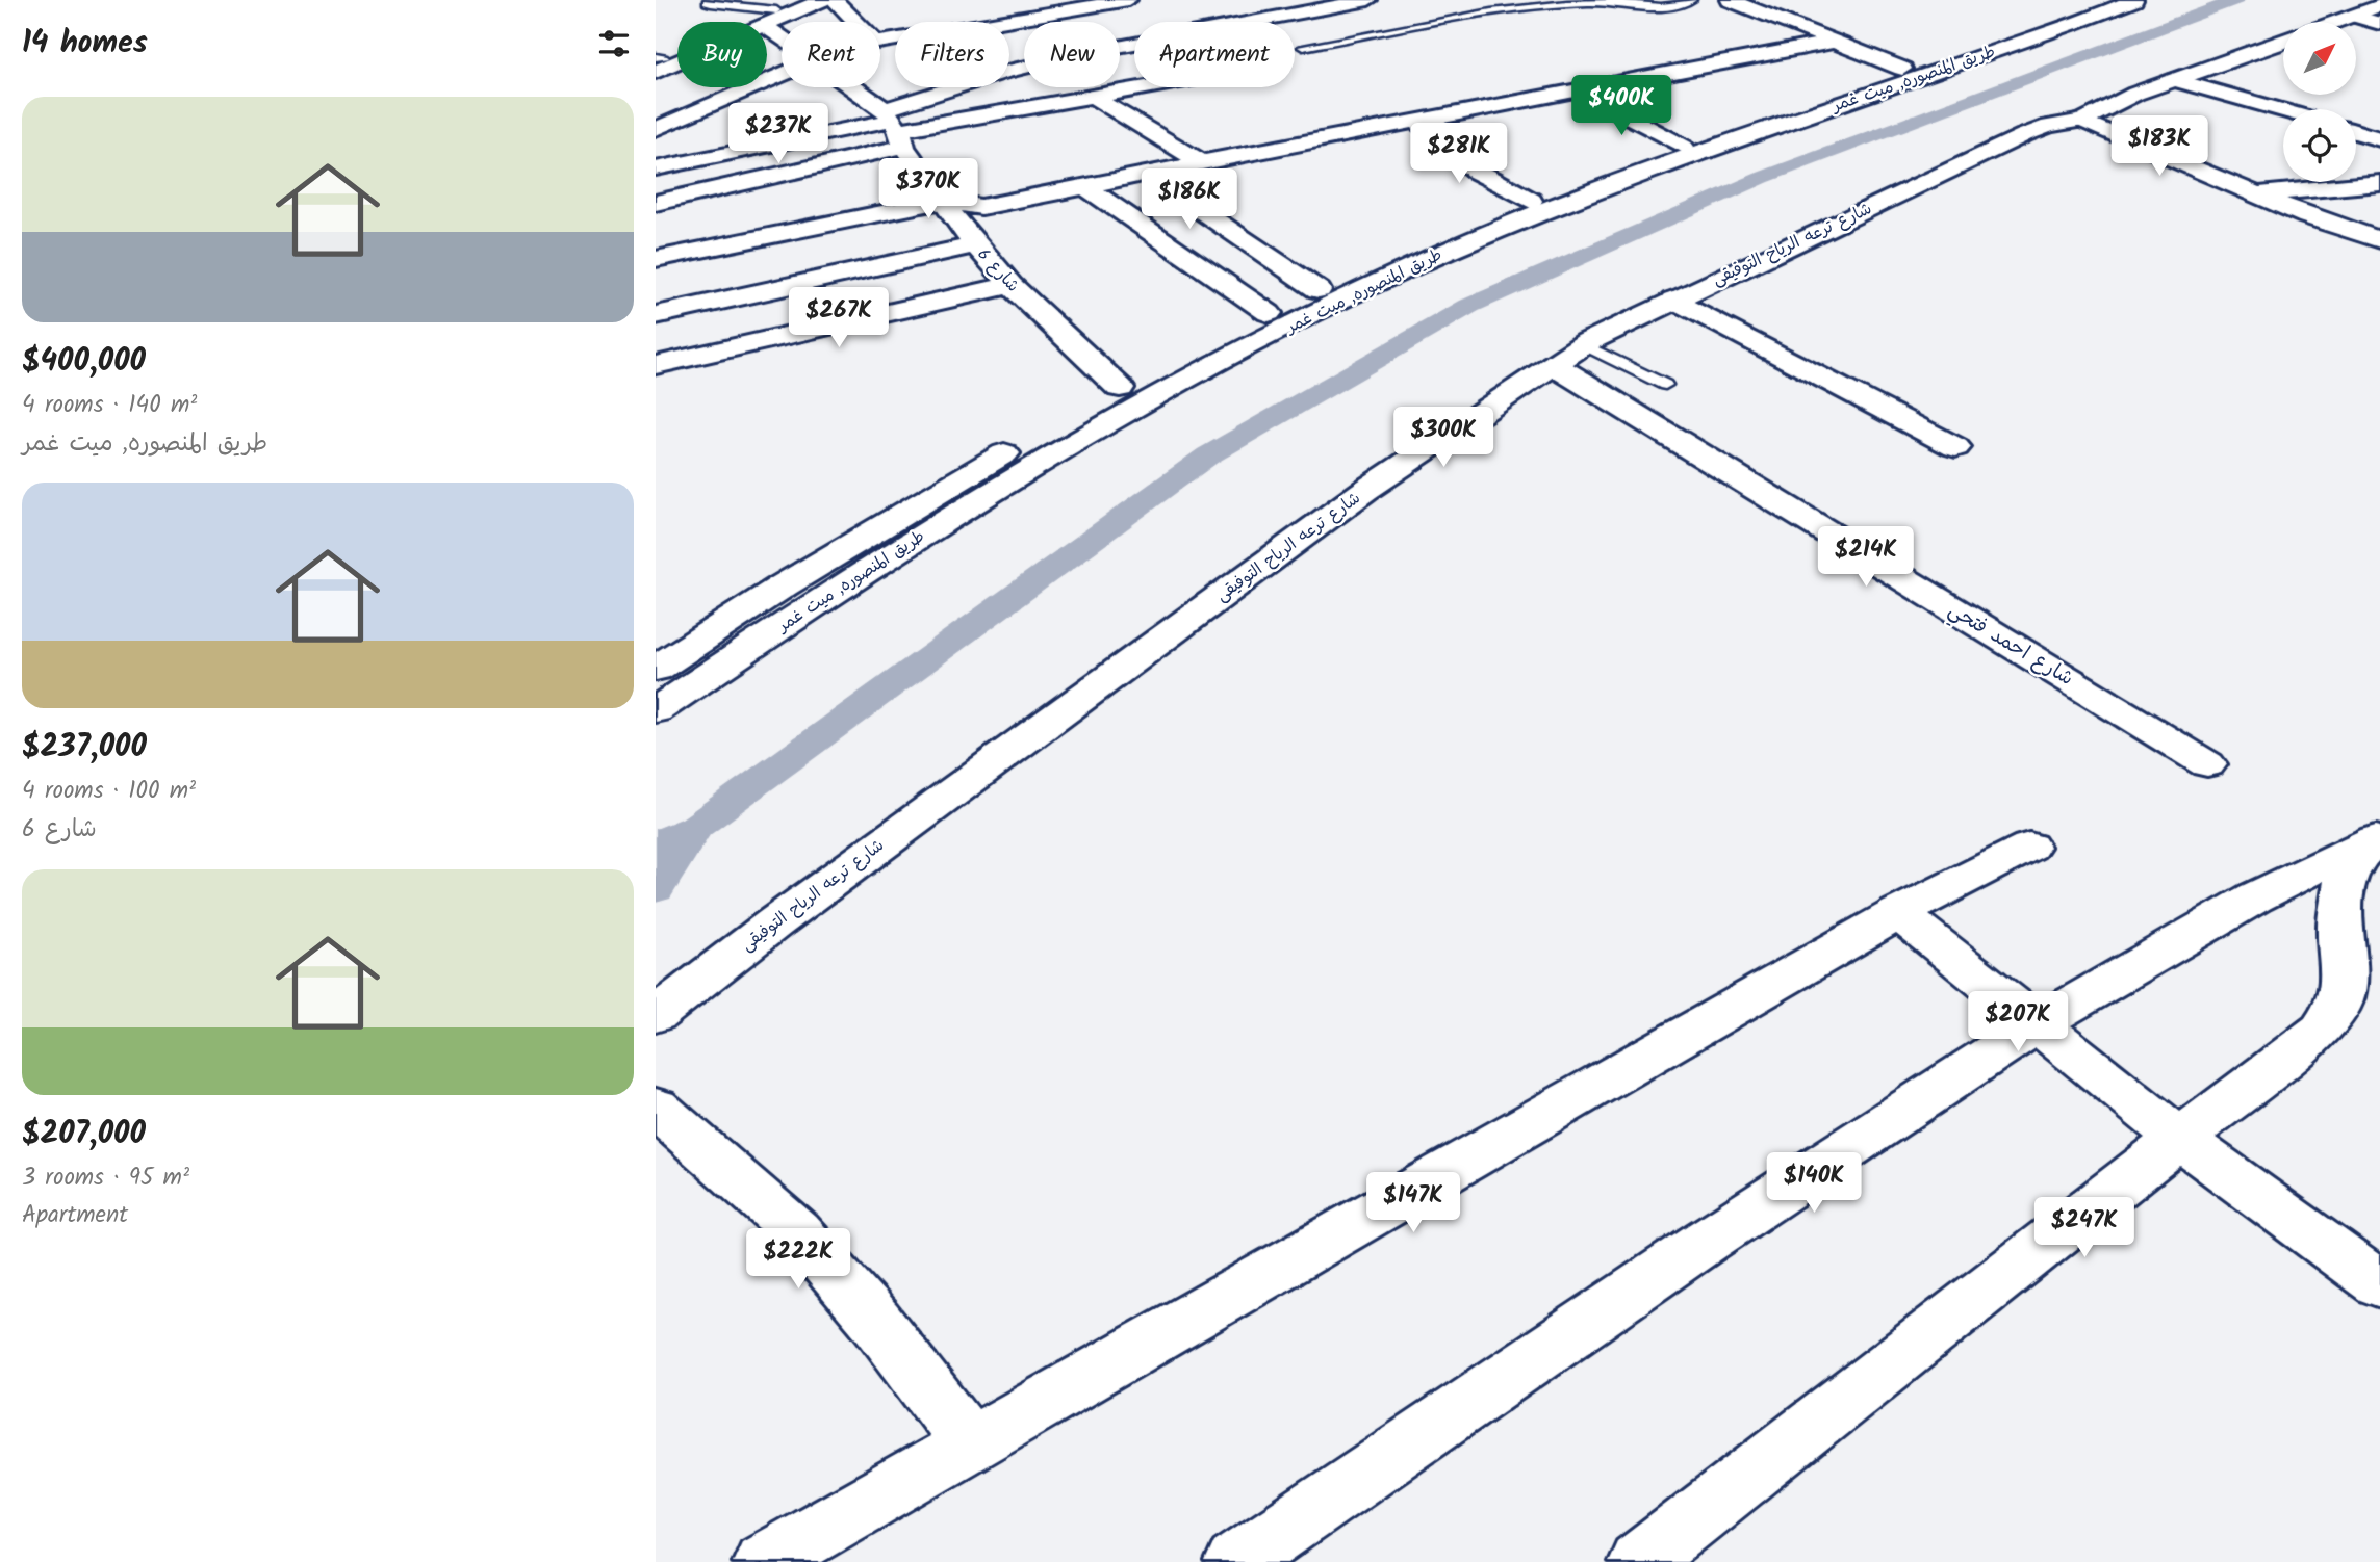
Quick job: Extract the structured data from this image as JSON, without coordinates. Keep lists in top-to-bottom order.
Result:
{
  "streets": {
    "main road": [
      "طريق المنصوره, ميت غمر",
      "شارع ترعه الرياح التوفيقى",
      "شارع 6",
      "شارع احمد فتحي"
    ]
  },
  "crossings": [
    ["طريق المنصوره, ميت غمر", "شارع 6"],
    ["شارع ترعه الرياح التوفيقى", "شارع احمد فتحي"]
  ],
  "north": "top right",
  "page": {
    "heading": "14 homes",
    "chip": [
      "Buy",
      "Rent",
      "Filters",
      "New",
      "Apartment"
    ],
    "price": [
      "$400K",
      "$237K",
      "$183K",
      "$281K",
      "$370K",
      "$186K",
      "$267K",
      "$300K",
      "$214K",
      "$207K",
      "$140K",
      "$147K",
      "$247K",
      "$222K"
    ],
    "list": [
      {
        "name": "$400,000",
        "note": "4 rooms · 140 m² · طريق المنصوره, ميت غمر"
      },
      {
        "name": "$237,000",
        "note": "4 rooms · 100 m² · شارع 6"
      },
      {
        "name": "$207,000",
        "note": "3 rooms · 95 m² · Apartment"
      }
    ]
  }
}
